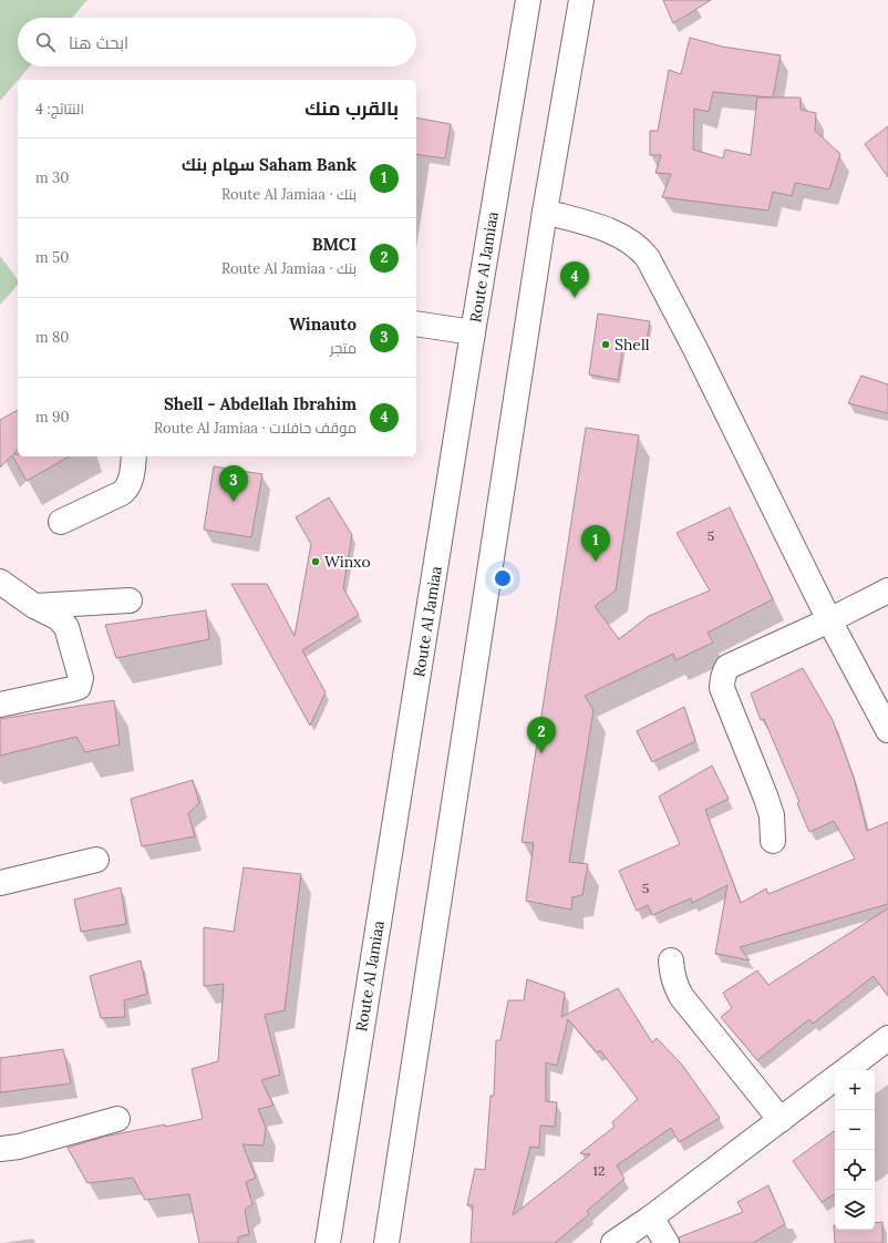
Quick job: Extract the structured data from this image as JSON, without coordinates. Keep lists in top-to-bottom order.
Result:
{
  "streets": {
    "main road": ["Route Al Jamiaa"]
  },
  "places": ["Shell", "Winxo"],
  "house_numbers": ["5", "5", "12"],
  "page": {
    "search": "ابحث هنا",
    "heading": ["بالقرب منك", "النتائج: 4"],
    "list": [
      {
        "mark": "1",
        "name": "Saham Bank سهام بنك",
        "note": "بنك · Route Al Jamiaa",
        "value": "30 m"
      },
      {
        "mark": "2",
        "name": "BMCI",
        "note": "بنك · Route Al Jamiaa",
        "value": "50 m"
      },
      {
        "mark": "3",
        "name": "Winauto",
        "note": "متجر",
        "value": "80 m"
      },
      {
        "mark": "4",
        "name": "Shell - Abdellah Ibrahim",
        "note": "موقف حافلات · Route Al Jamiaa",
        "value": "90 m"
      }
    ],
    "pins": [
      "4",
      "3",
      "1",
      "2"
    ],
    "map_buttons": ["+", "−"]
  }
}
